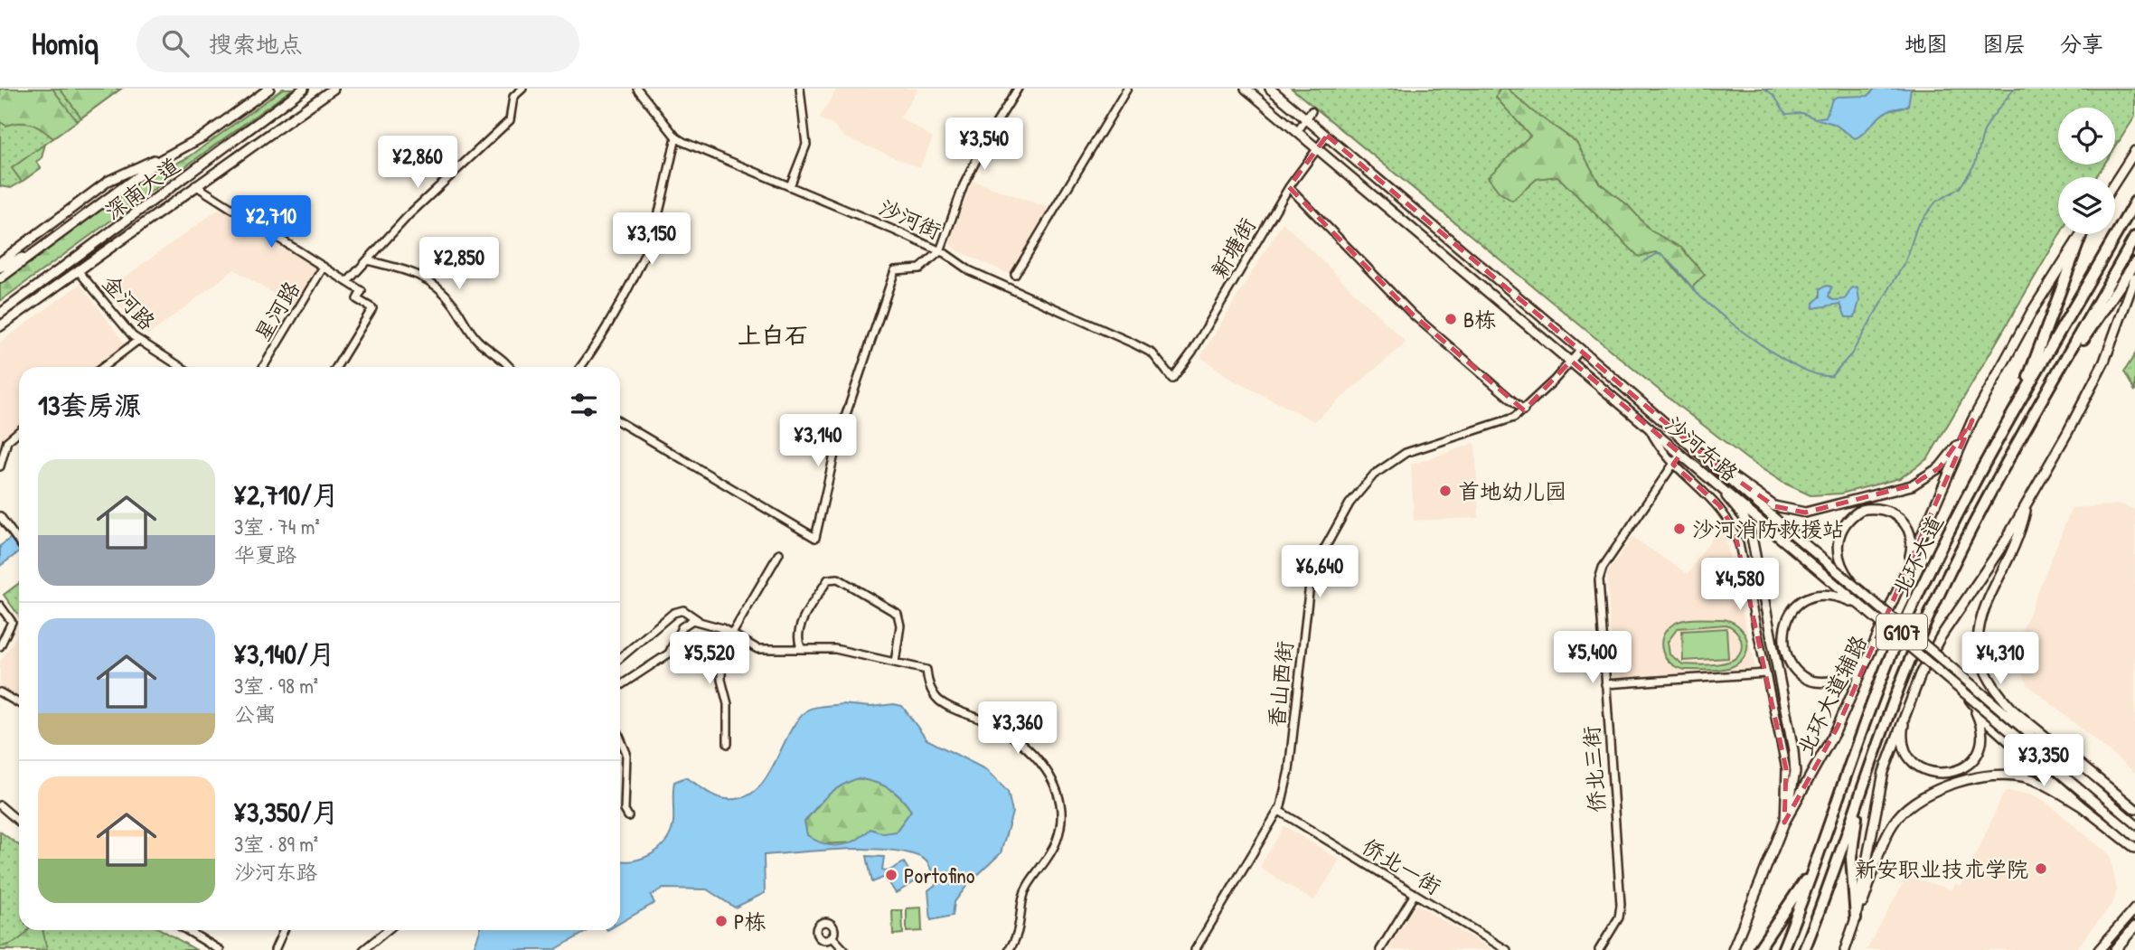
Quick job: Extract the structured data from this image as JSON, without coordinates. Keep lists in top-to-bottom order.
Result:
{
  "streets": {
    "highway": ["北环大道", "G107"],
    "main road": ["深南大道", "沙河东路", "北环大道辅路"],
    "street": [
      "沙河街",
      "新塘街",
      "金河路",
      "星河路",
      "香山西街",
      "侨北三街",
      "侨北一街"
    ]
  },
  "crossings": [
    ["沙河街", "新塘街"],
    ["新塘街", "沙河东路"],
    ["沙河东路", "香山西街"],
    ["沙河东路", "侨北三街"],
    ["香山西街", "侨北一街"]
  ],
  "districts": ["上白石"],
  "places": [
    "B栋",
    "首地幼儿园",
    "沙河消防救援站",
    "新安职业技术学院",
    "Portofino",
    "P栋"
  ],
  "page": {
    "header": "Homiq",
    "search": "搜索地点",
    "nav": ["地图", "图层", "分享"],
    "price": [
      "¥3,540",
      "¥2,860",
      "¥2,710",
      "¥3,150",
      "¥2,850",
      "¥3,140",
      "¥6,640",
      "¥4,580",
      "¥5,400",
      "¥5,520",
      "¥4,310",
      "¥3,360",
      "¥3,350"
    ],
    "heading": "13套房源",
    "list": [
      {
        "name": "¥2,710/月",
        "note": "3室 · 74 m² · 华夏路"
      },
      {
        "name": "¥3,140/月",
        "note": "3室 · 98 m² · 公寓"
      },
      {
        "name": "¥3,350/月",
        "note": "3室 · 89 m² · 沙河东路"
      }
    ]
  }
}
